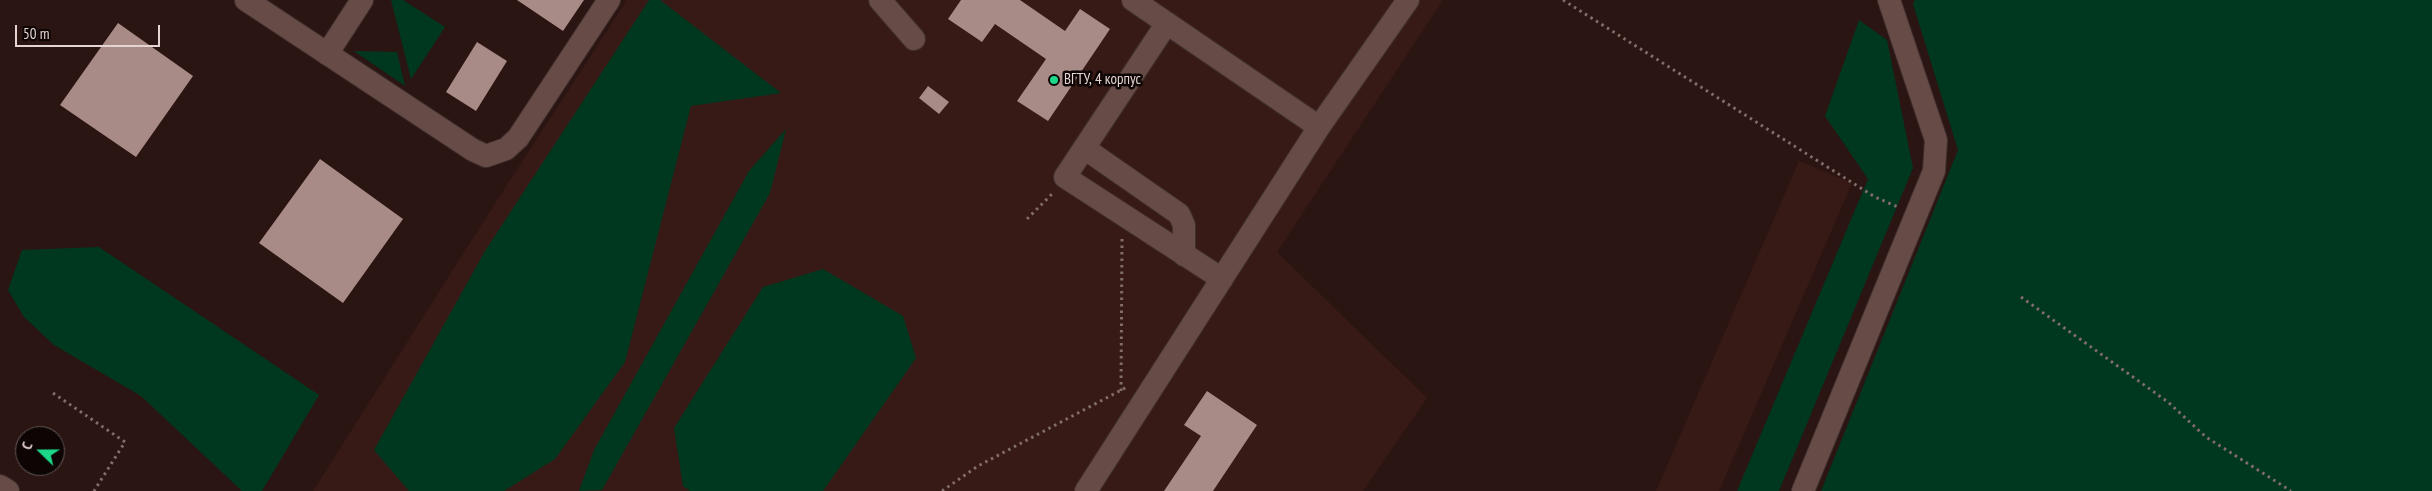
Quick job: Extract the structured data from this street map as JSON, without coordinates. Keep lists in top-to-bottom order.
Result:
{
  "places": ["ВГТУ, 4 корпус"],
  "scale_bar": "50 m",
  "north": "left"
}
